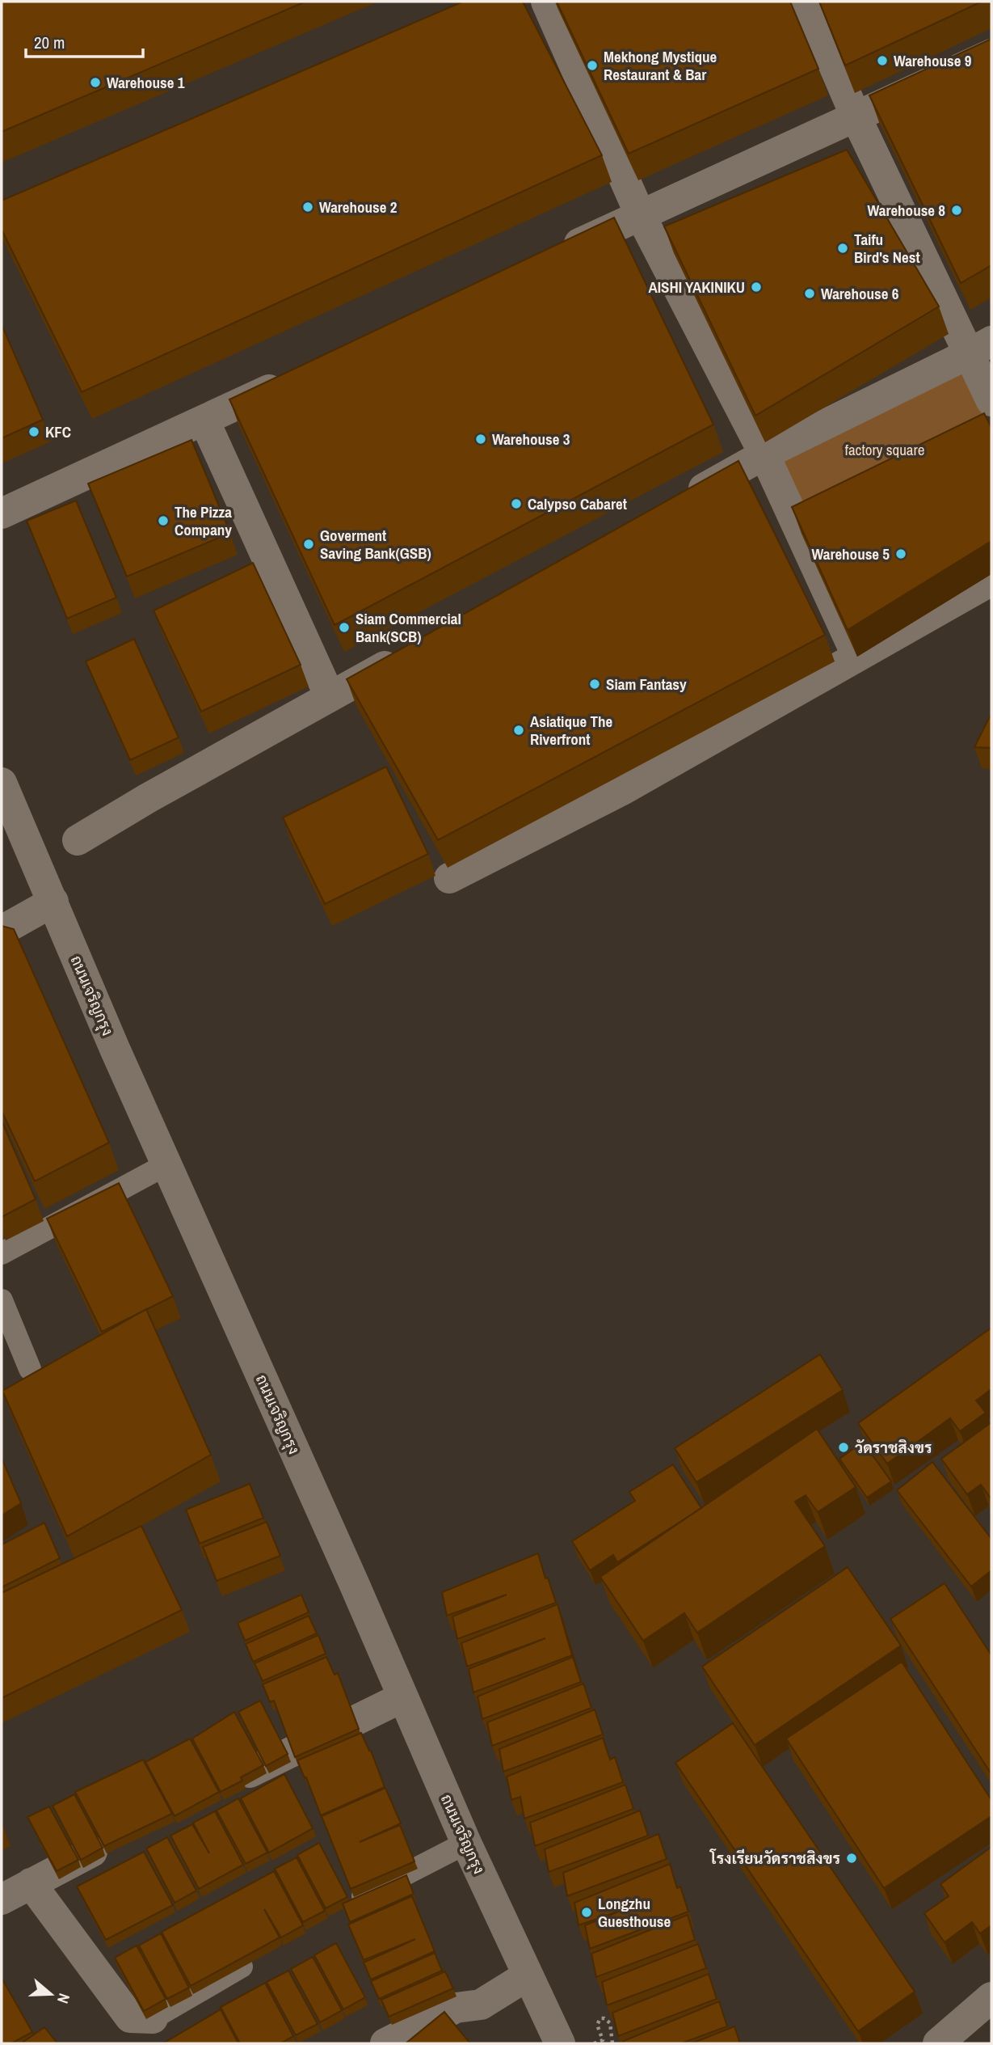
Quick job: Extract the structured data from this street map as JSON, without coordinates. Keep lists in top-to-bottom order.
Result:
{
  "streets": {
    "street": ["ถนนเจริญกรุง"]
  },
  "parks": ["factory square"],
  "places": [
    "Warehouse 9",
    "Mekhong Mystique Restaurant & Bar",
    "Warehouse 1",
    "Warehouse 2",
    "Warehouse 8",
    "Taifu Bird's Nest",
    "AISHI YAKINIKU",
    "Warehouse 6",
    "KFC",
    "Warehouse 3",
    "Calypso Cabaret",
    "The Pizza Company",
    "Goverment Saving Bank(GSB)",
    "Warehouse 5",
    "Siam Commercial Bank(SCB)",
    "Siam Fantasy",
    "Asiatique The Riverfront",
    "วัดราชสิงขร",
    "โรงเรียนวัดราชสิงขร",
    "Longzhu Guesthouse"
  ],
  "scale_bar": "20 m",
  "north": "right"
}
